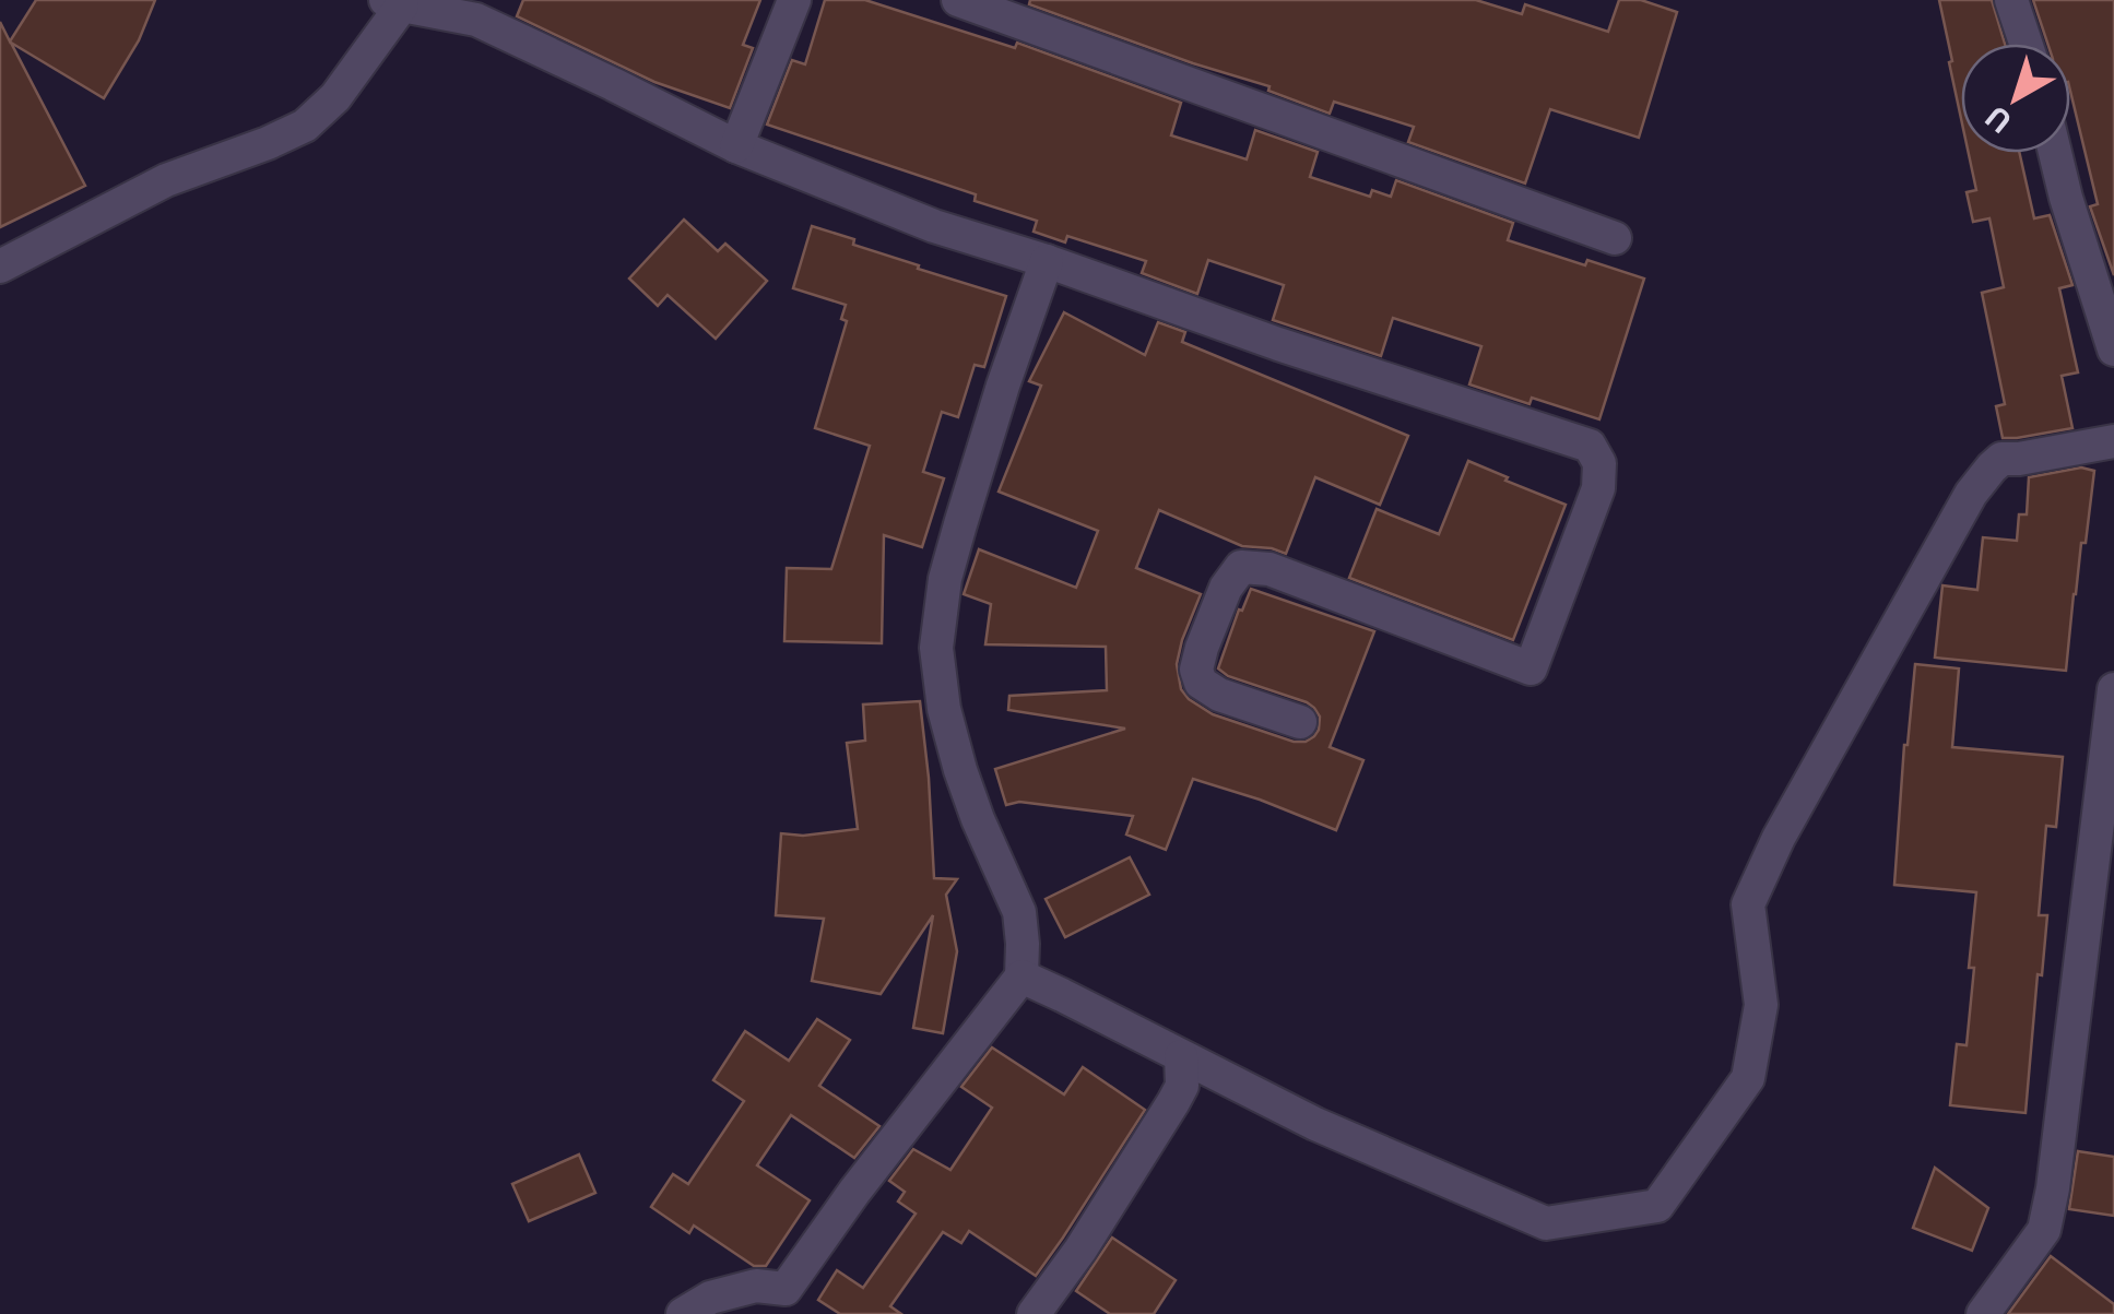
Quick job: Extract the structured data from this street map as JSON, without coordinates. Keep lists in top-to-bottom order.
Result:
{
  "north": "bottom left"
}
